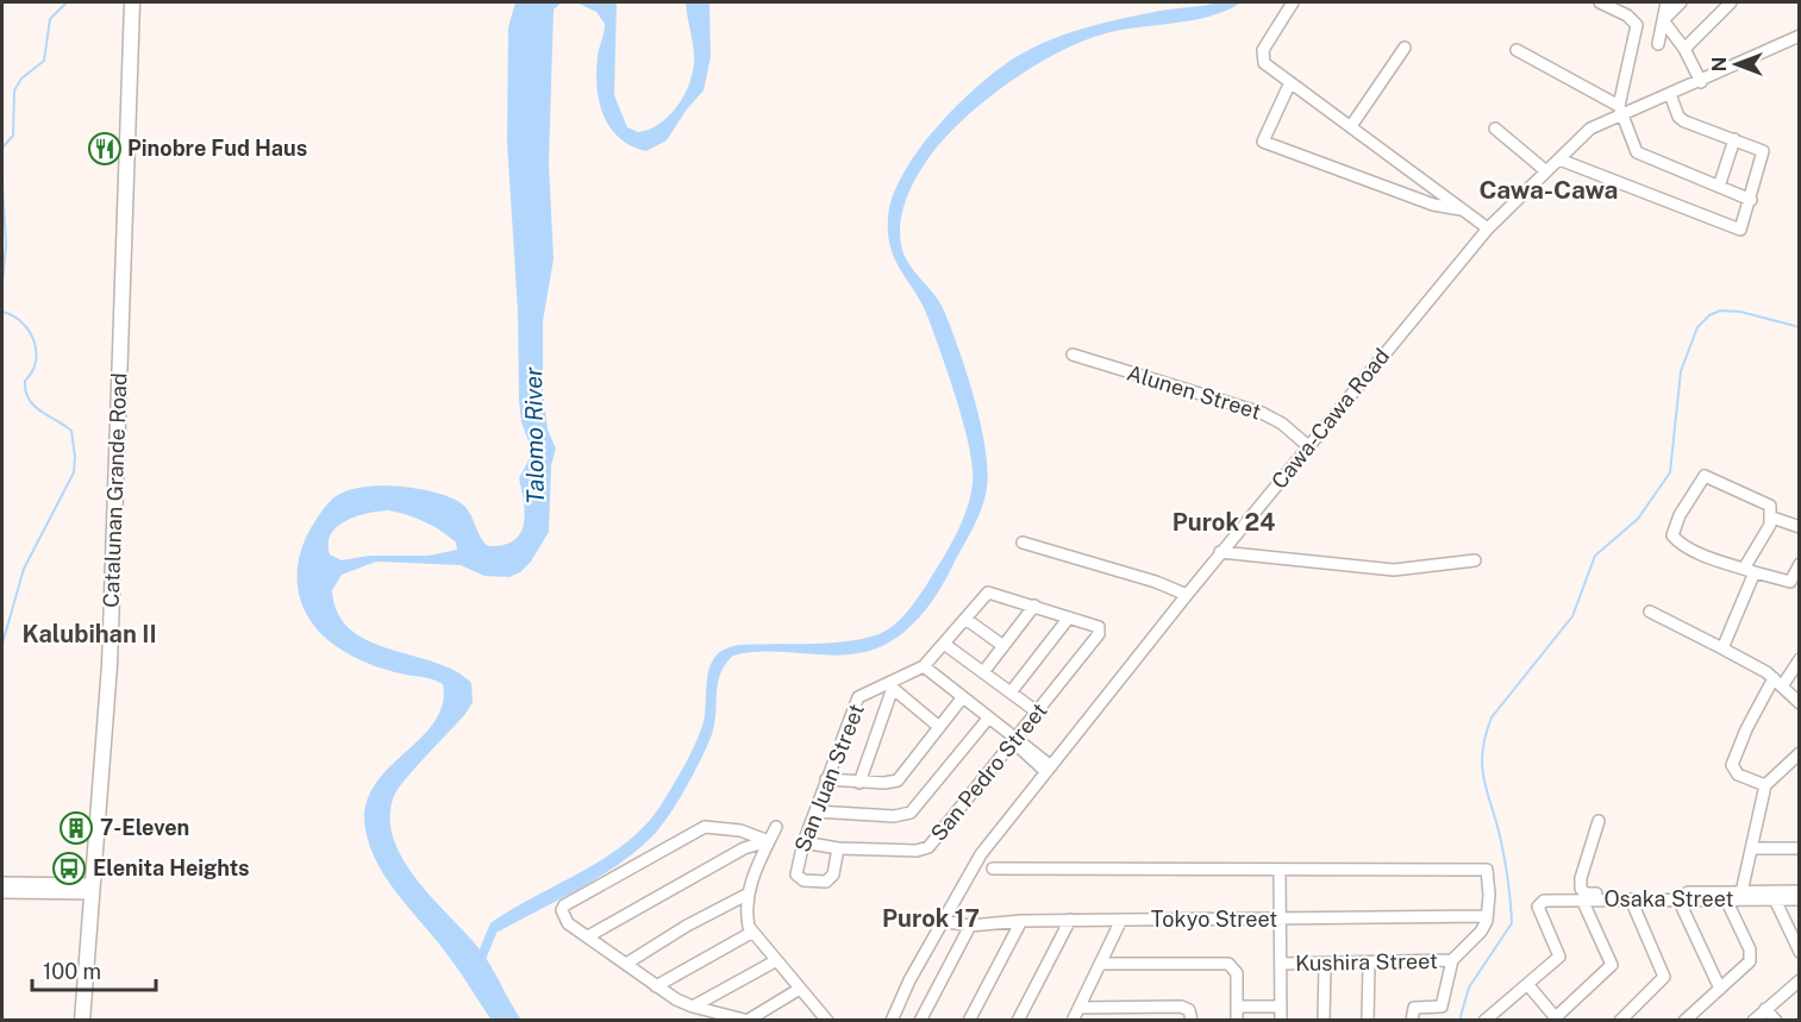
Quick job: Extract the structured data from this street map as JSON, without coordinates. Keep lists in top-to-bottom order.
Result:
{
  "streets": {
    "main road": ["Catalunan Grande Road"],
    "street": [
      "Alunen Street",
      "Cawa-Cawa Road",
      "San Pedro Street",
      "San Juan Street",
      "Osaka Street",
      "Tokyo Street",
      "Kushira Street"
    ]
  },
  "crossings": [
    ["Alunen Street", "Cawa-Cawa Road"],
    ["Cawa-Cawa Road", "Tokyo Street"],
    ["San Pedro Street", "San Juan Street"]
  ],
  "districts": [
    "Cawa-Cawa",
    "Purok 24",
    "Kalubihan II",
    "Purok 17"
  ],
  "water": ["Talomo River"],
  "places": {
    "restaurant": ["Pinobre Fud Haus"],
    "building": ["7-Eleven"],
    "bus stop": ["Elenita Heights"]
  },
  "scale_bar": "100 m",
  "north": "left"
}
